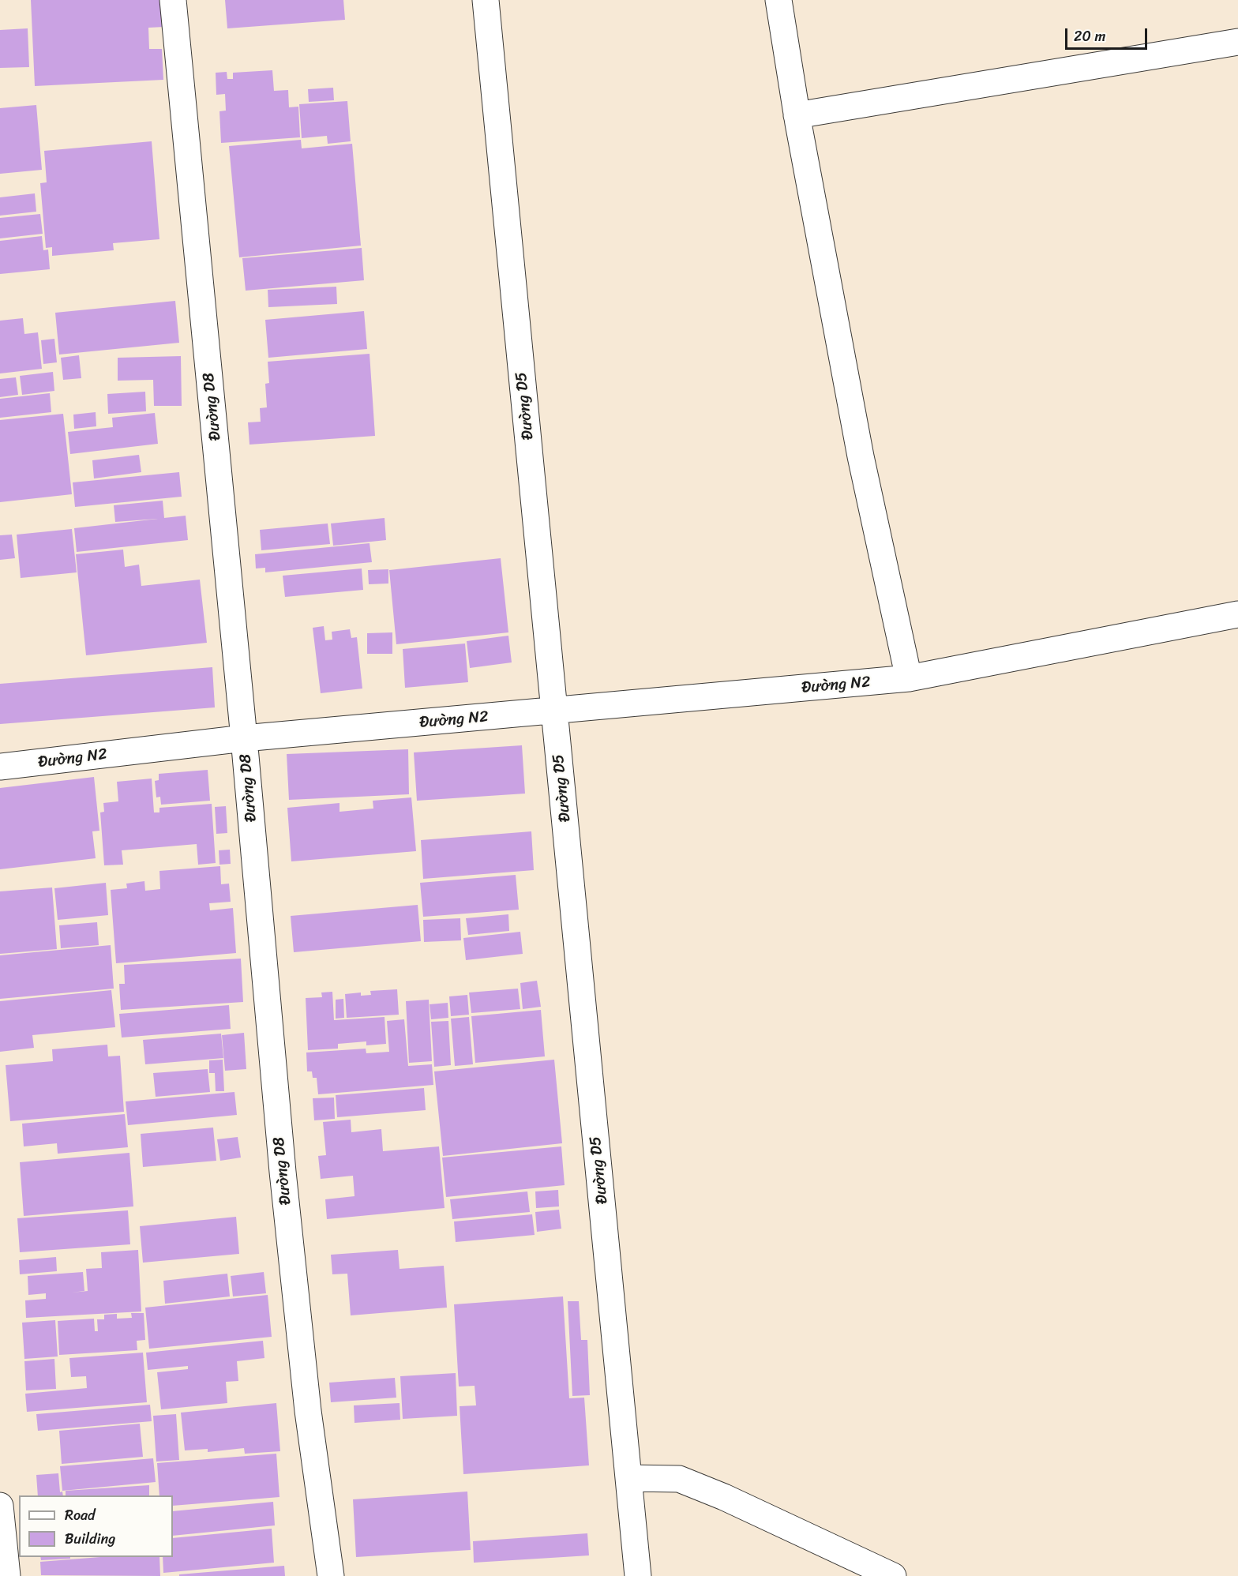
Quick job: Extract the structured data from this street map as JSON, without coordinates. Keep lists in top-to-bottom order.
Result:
{
  "streets": {
    "street": ["Đường D5", "Đường D8", "Đường N2"]
  },
  "crossings": [
    ["Đường D5", "Đường N2"],
    ["Đường D8", "Đường N2"]
  ],
  "legend": ["Road", "Building"],
  "scale_bar": "20 m"
}
